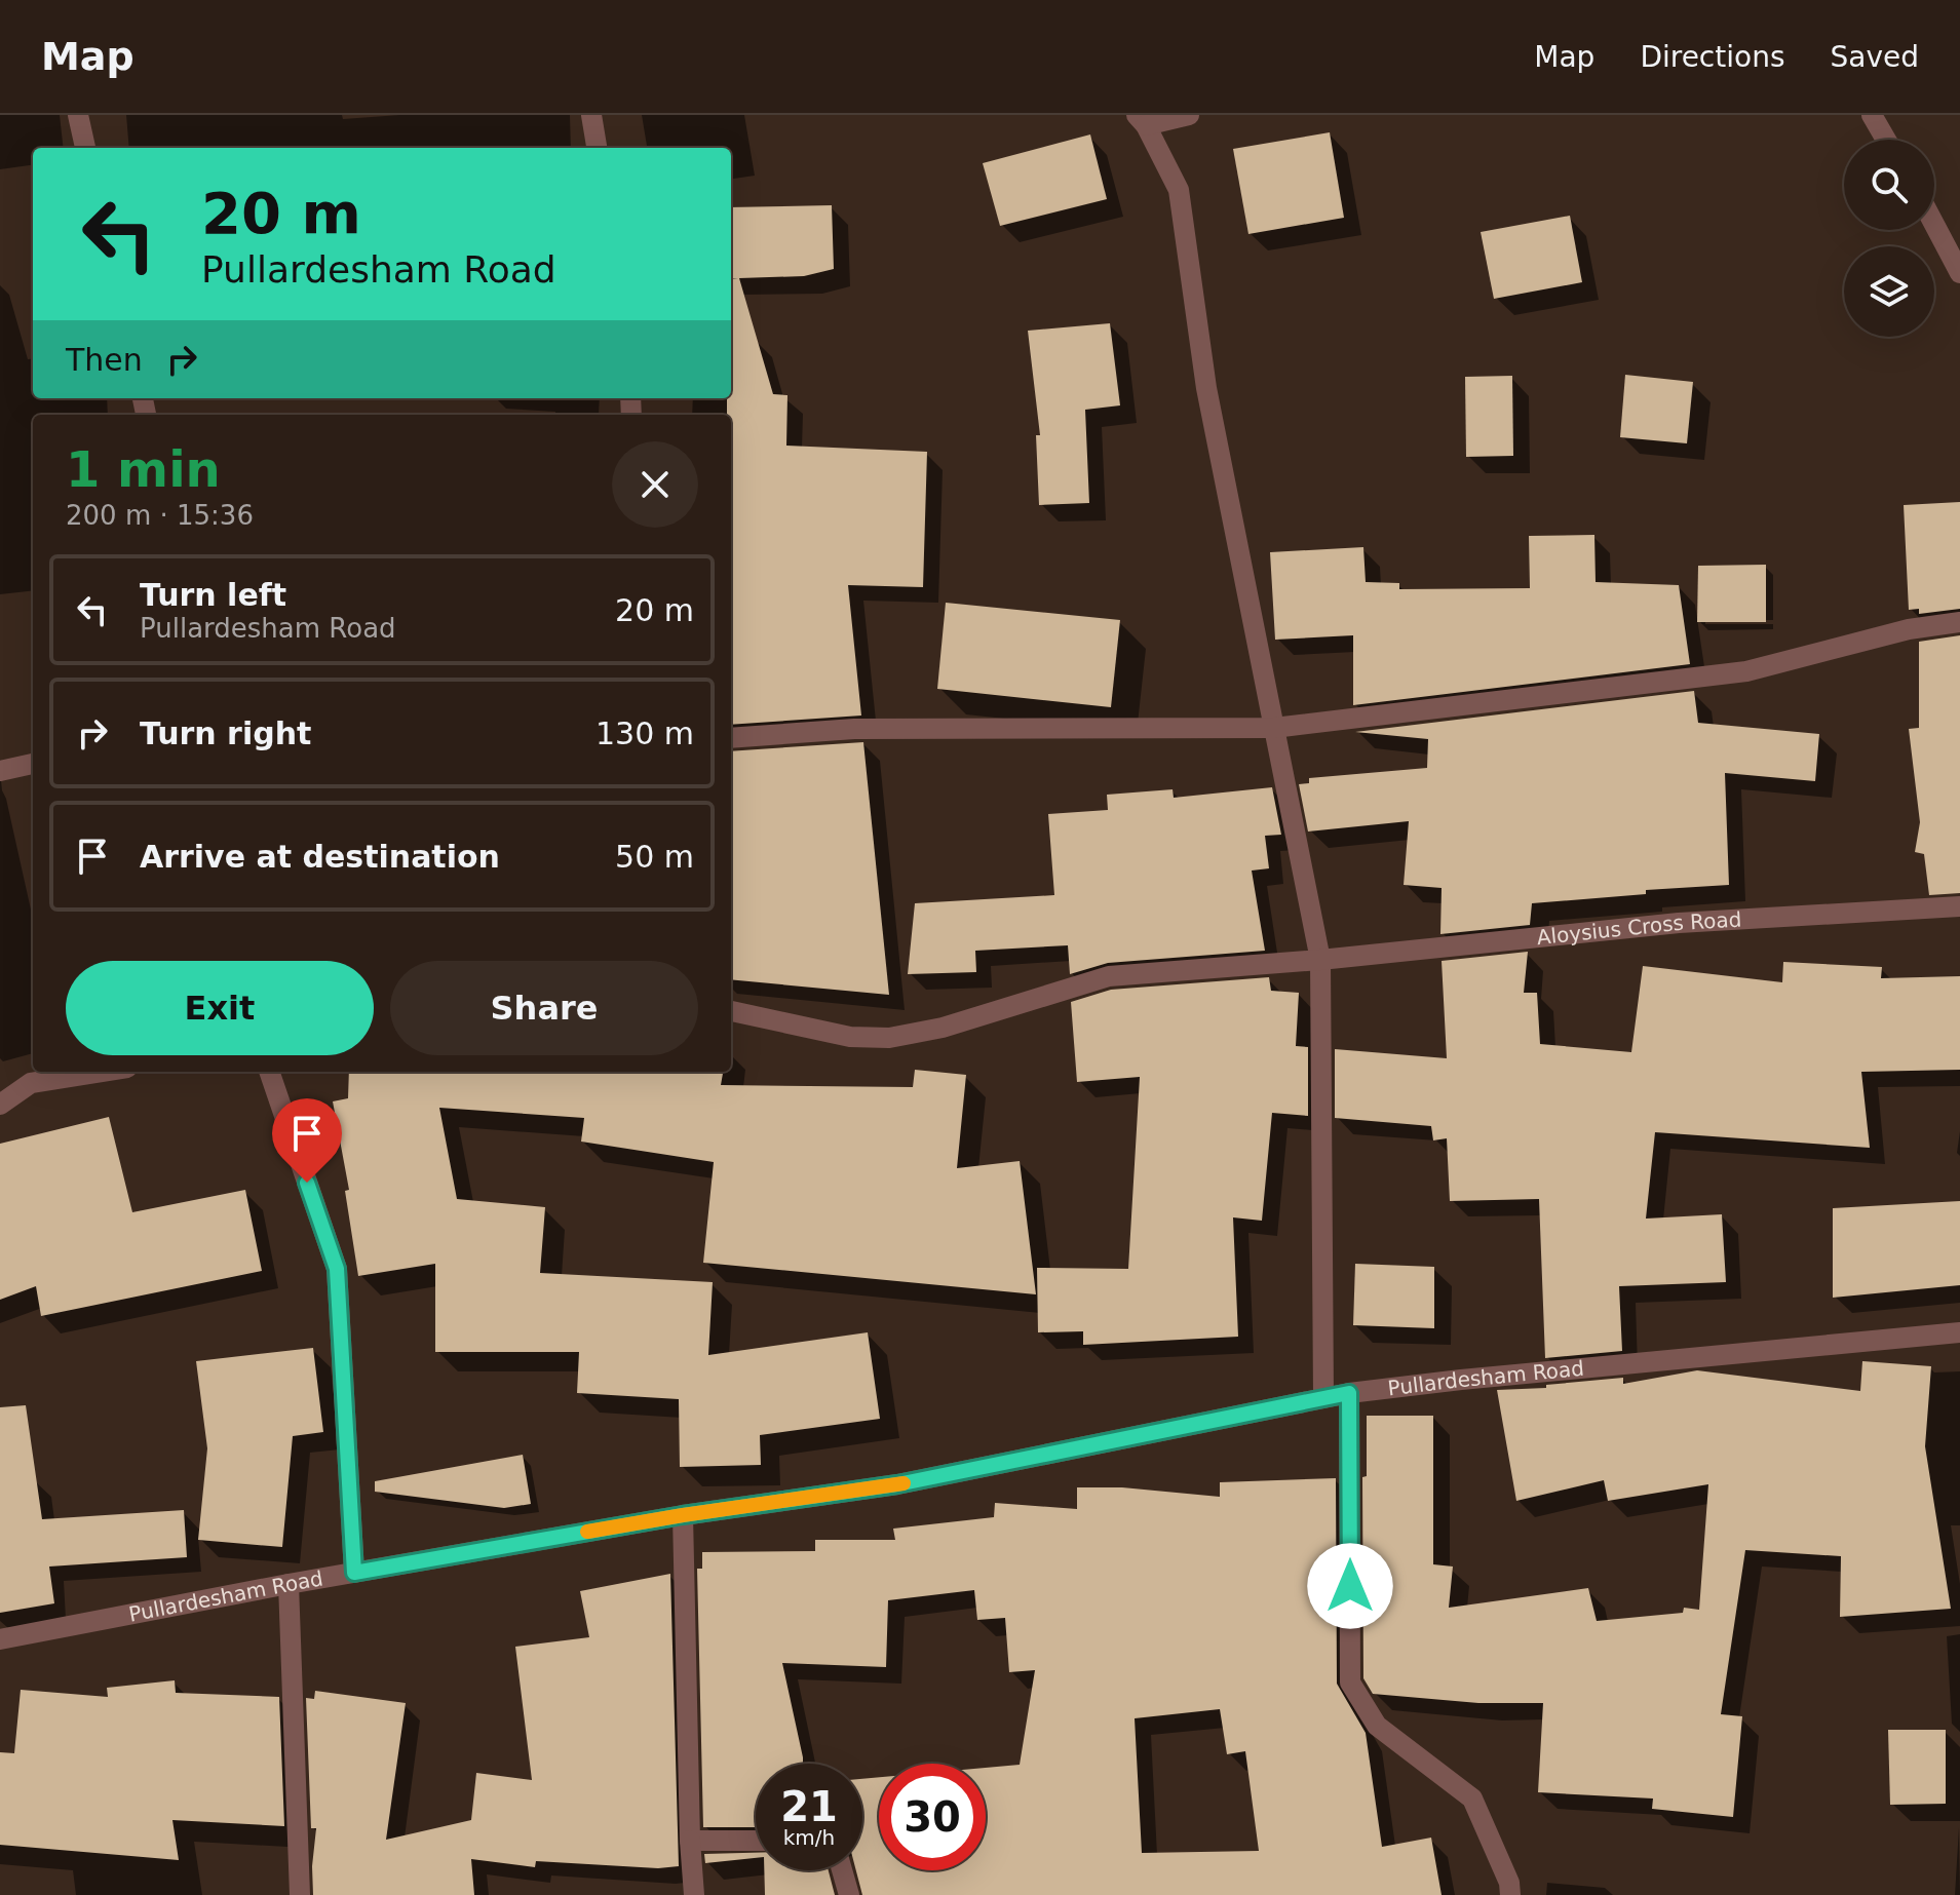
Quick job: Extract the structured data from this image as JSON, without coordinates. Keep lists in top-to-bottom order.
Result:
{
  "streets": {
    "street": ["Aloysius Cross Road", "Pullardesham Road"]
  },
  "page": {
    "header": "Map",
    "nav": ["Map", "Directions", "Saved"],
    "turn": ["20 m", "Pullardesham Road"],
    "then": "Then",
    "heading": ["1 min", "200 m · 15:36"],
    "list": [
      {
        "name": "Turn left",
        "note": "Pullardesham Road",
        "value": "20 m"
      },
      {
        "name": "Turn right",
        "value": "130 m"
      },
      {
        "name": "Arrive at destination",
        "value": "50 m"
      }
    ],
    "buttons": ["Exit", "Share"],
    "speed": "21 km/h",
    "limit": "30"
  }
}
